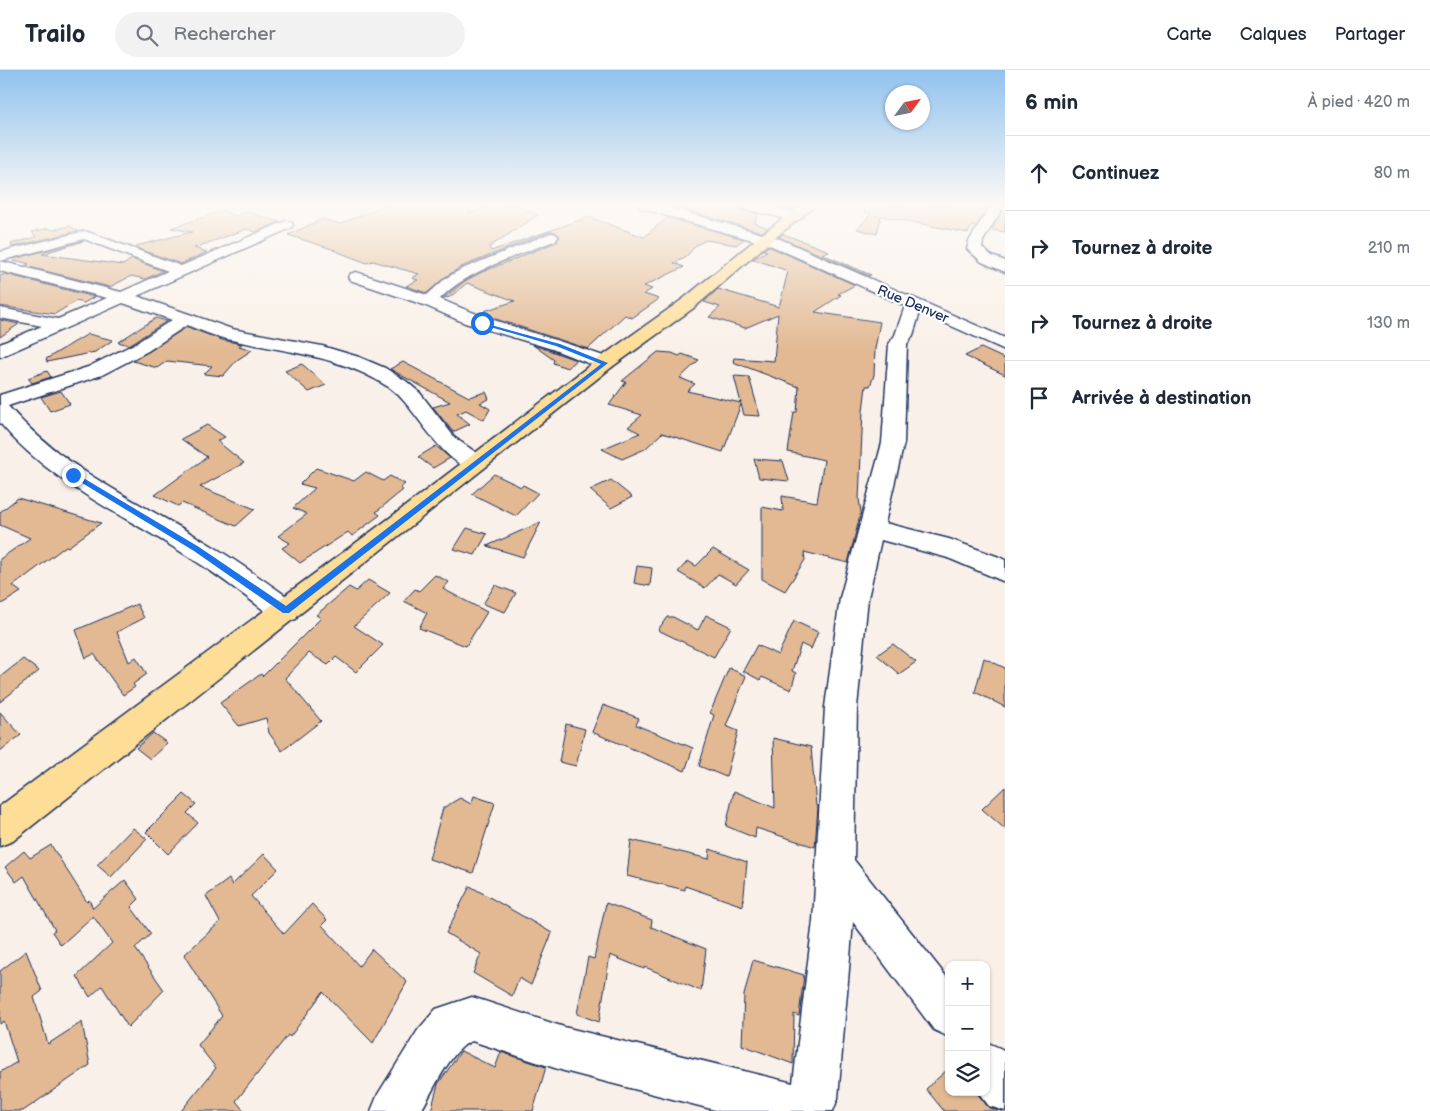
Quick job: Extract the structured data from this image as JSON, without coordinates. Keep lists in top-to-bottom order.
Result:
{
  "streets": {
    "street": ["Rue Denver"]
  },
  "north": "top right",
  "page": {
    "header": "Trailo",
    "search": "Rechercher",
    "nav": ["Carte", "Calques", "Partager"],
    "heading": ["6 min", "À pied · 420 m"],
    "list": [
      ["Continuez", "80 m"],
      ["Tournez à droite", "210 m"],
      ["Tournez à droite", "130 m"],
      "Arrivée à destination"
    ],
    "map_buttons": ["+", "−"]
  }
}
